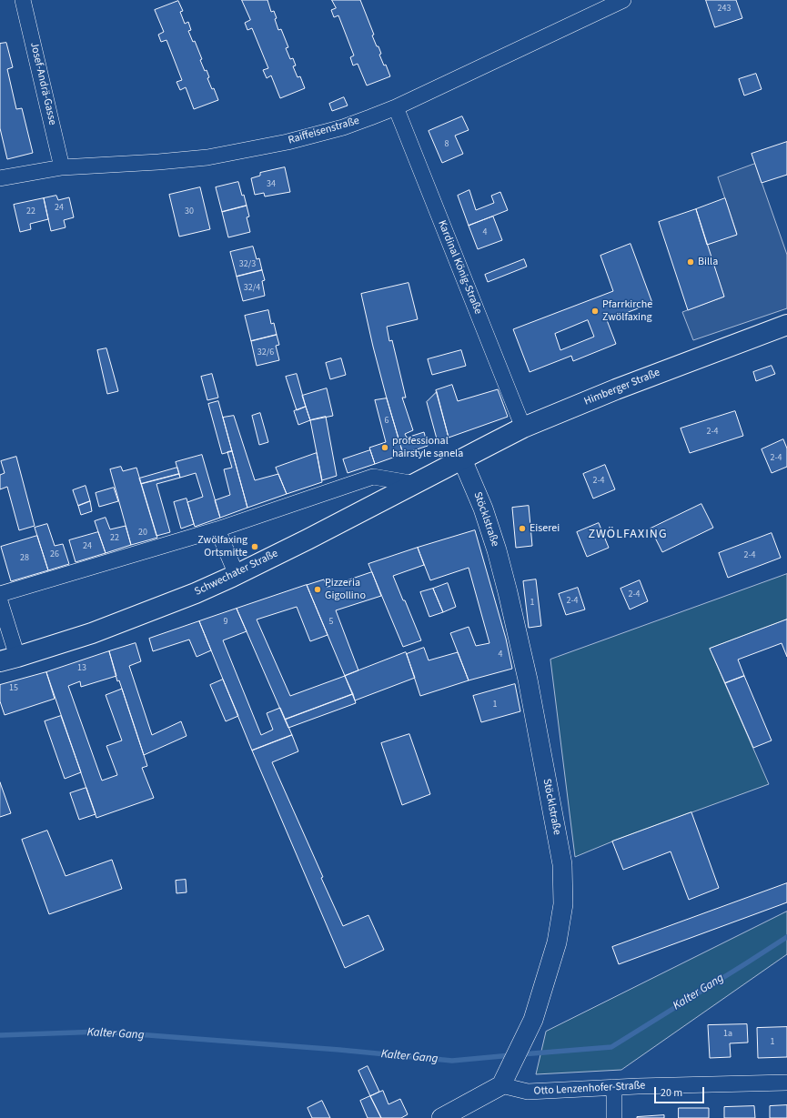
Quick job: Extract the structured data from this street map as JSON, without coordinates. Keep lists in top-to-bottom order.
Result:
{
  "streets": {
    "main road": ["Himberger Straße", "Schwechater Straße"],
    "street": [
      "Josef-Andrä-Gasse",
      "Raiffeisenstraße",
      "Kardinal König-Straße",
      "Stöcklstraße",
      "Otto Lenzenhofer-Straße"
    ]
  },
  "crossings": [
    ["Josef-Andrä-Gasse", "Raiffeisenstraße"],
    ["Raiffeisenstraße", "Kardinal König-Straße"],
    ["Kardinal König-Straße", "Himberger Straße"],
    ["Himberger Straße", "Stöcklstraße"],
    ["Himberger Straße", "Schwechater Straße"],
    ["Stöcklstraße", "Schwechater Straße"],
    ["Stöcklstraße", "Otto Lenzenhofer-Straße"]
  ],
  "districts": ["ZWÖLFAXING"],
  "water": ["Kalter Gang"],
  "places": [
    "Billa",
    "Pfarrkirche Zwölfaxing",
    "professional hairstyle sanela",
    "Eiserei",
    "Zwölfaxing Ortsmitte",
    "Pizzeria Gigollino"
  ],
  "house_numbers": [
    "243",
    "8",
    "34",
    "24",
    "22",
    "30",
    "4",
    "32/3",
    "32/4",
    "32/6",
    "6",
    "2-4",
    "2-4",
    "2-4",
    "20",
    "22",
    "24",
    "26",
    "2-4",
    "28",
    "2-4",
    "2-4",
    "1",
    "9",
    "5",
    "4",
    "13",
    "15",
    "1",
    "1a",
    "1"
  ],
  "scale_bar": "20 m"
}
